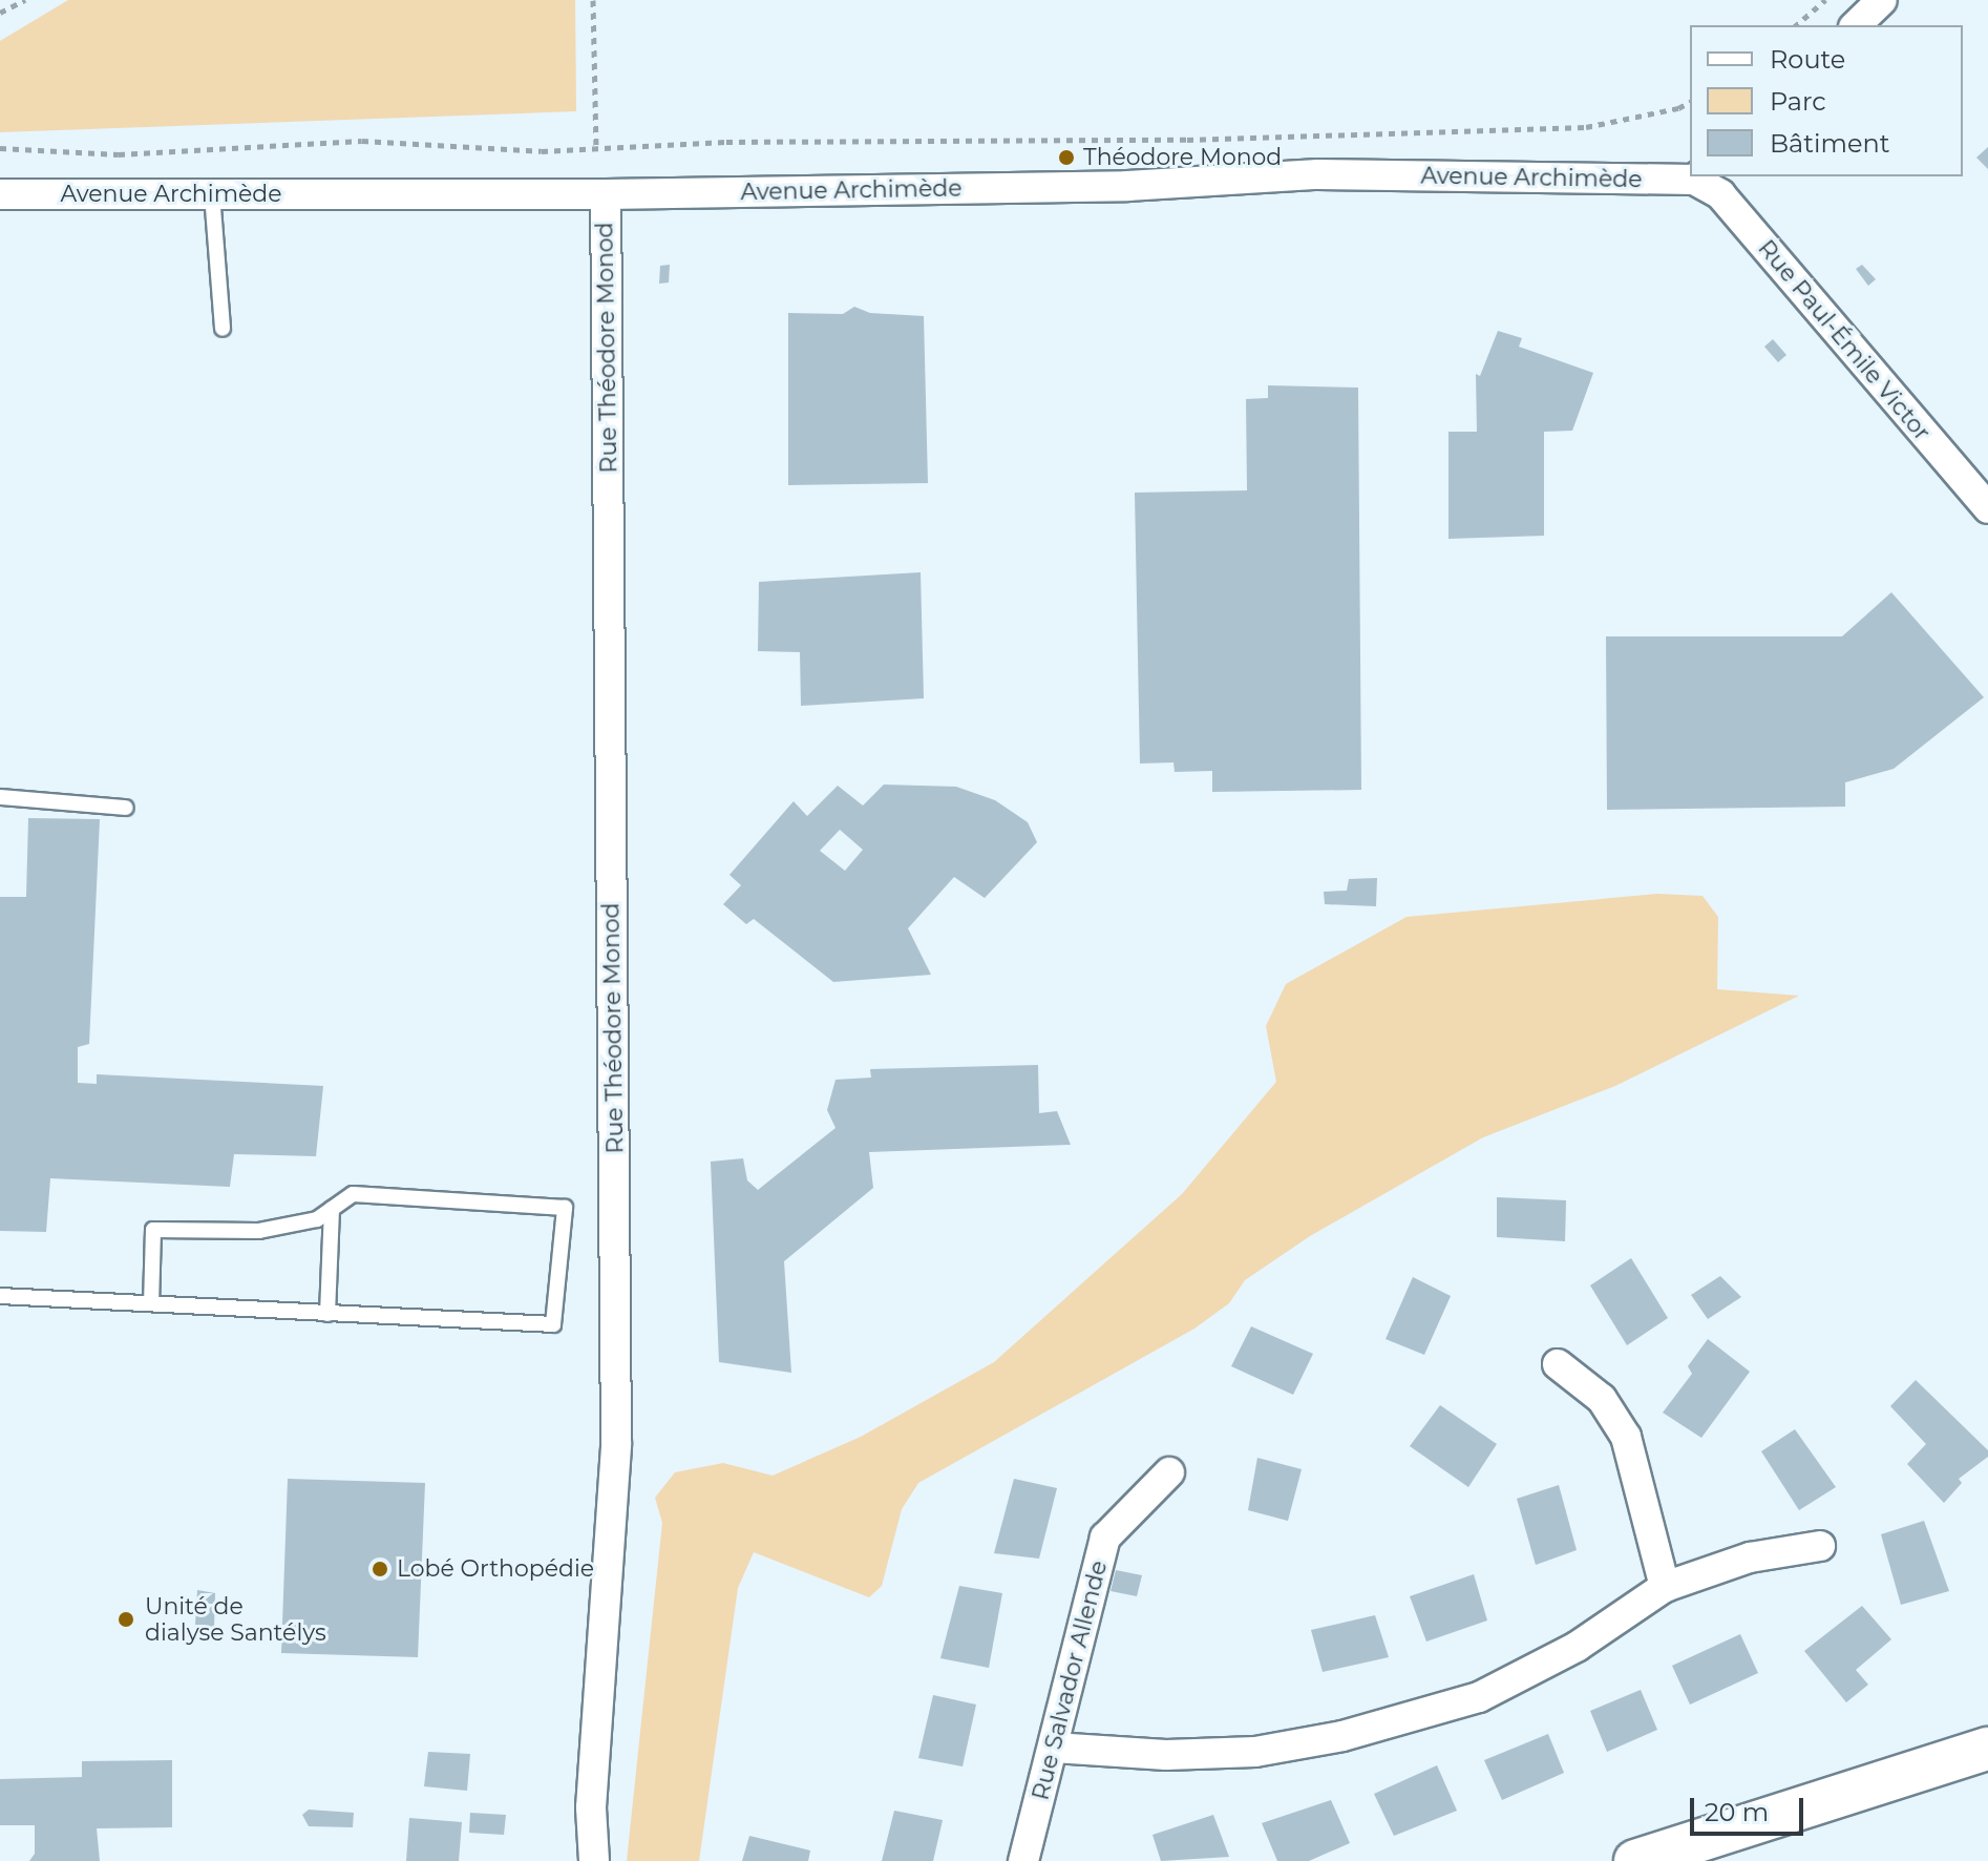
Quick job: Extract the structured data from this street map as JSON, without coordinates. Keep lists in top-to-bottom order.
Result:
{
  "streets": {
    "street": [
      "Avenue Archimède",
      "Rue Paul-Émile Victor",
      "Rue Théodore Monod",
      "Rue Salvador Allende"
    ]
  },
  "crossings": [
    ["Avenue Archimède", "Rue Paul-Émile Victor"],
    ["Avenue Archimède", "Rue Théodore Monod"]
  ],
  "places": ["Théodore Monod", "Lobé Orthopédie", "Unité de dialyse Santélys"],
  "legend": ["Route", "Parc", "Bâtiment"],
  "scale_bar": "20 m"
}
